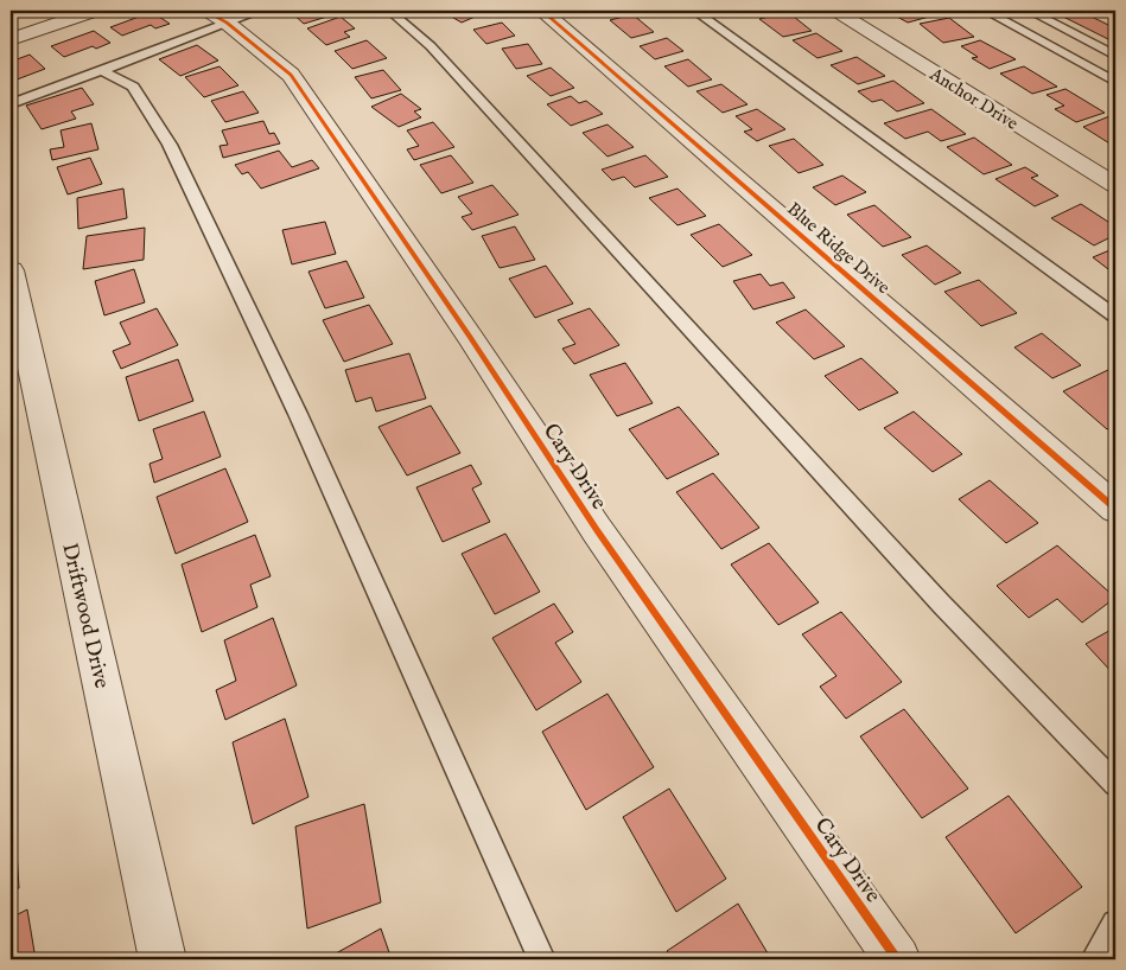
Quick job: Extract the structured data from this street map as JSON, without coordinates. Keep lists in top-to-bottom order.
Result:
{
  "streets": {
    "street": [
      "Anchor Drive",
      "Blue Ridge Drive",
      "Cary Drive",
      "Driftwood Drive"
    ]
  }
}
